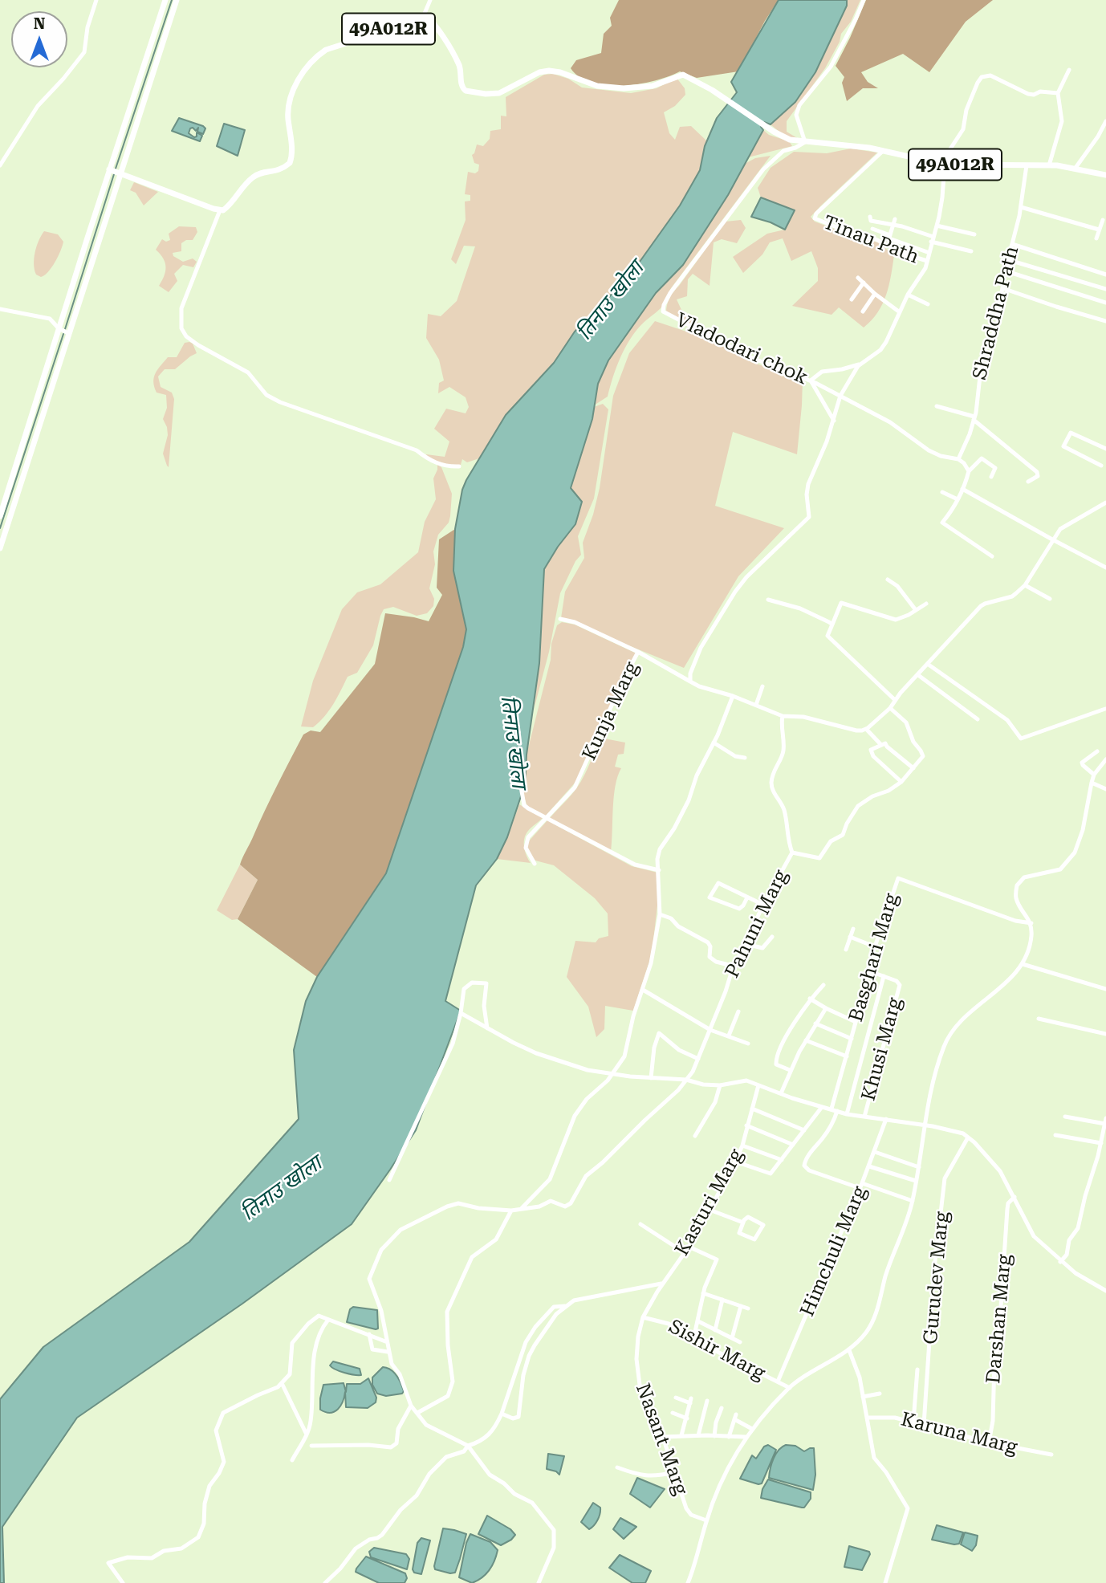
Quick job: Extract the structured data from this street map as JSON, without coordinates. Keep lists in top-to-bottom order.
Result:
{
  "streets": {
    "main road": ["49A012R"],
    "street": [
      "Tinau Path",
      "Shraddha Path",
      "Vladodari chok",
      "Kunja Marg",
      "Pahuni Marg",
      "Basghari Marg",
      "Khusi Marg",
      "Kasturi Marg",
      "Himchuli Marg",
      "Gurudev Marg",
      "Darshan Marg",
      "Sishir Marg",
      "Karuna Marg",
      "Nasant Marg"
    ]
  },
  "crossings": [
    ["49A012R", "Tinau Path"],
    ["49A012R", "Shraddha Path"],
    ["49A012R", "Vladodari chok"],
    ["Shraddha Path", "Vladodari chok"],
    ["Kunja Marg", "Pahuni Marg"],
    ["Basghari Marg", "Khusi Marg"],
    ["Basghari Marg", "Himchuli Marg"],
    ["Kasturi Marg", "Nasant Marg"],
    ["Himchuli Marg", "Sishir Marg"],
    ["Gurudev Marg", "Karuna Marg"],
    ["Darshan Marg", "Karuna Marg"],
    ["Sishir Marg", "Nasant Marg"]
  ],
  "water": ["तिनाउ खोला"],
  "north": "top"
}
